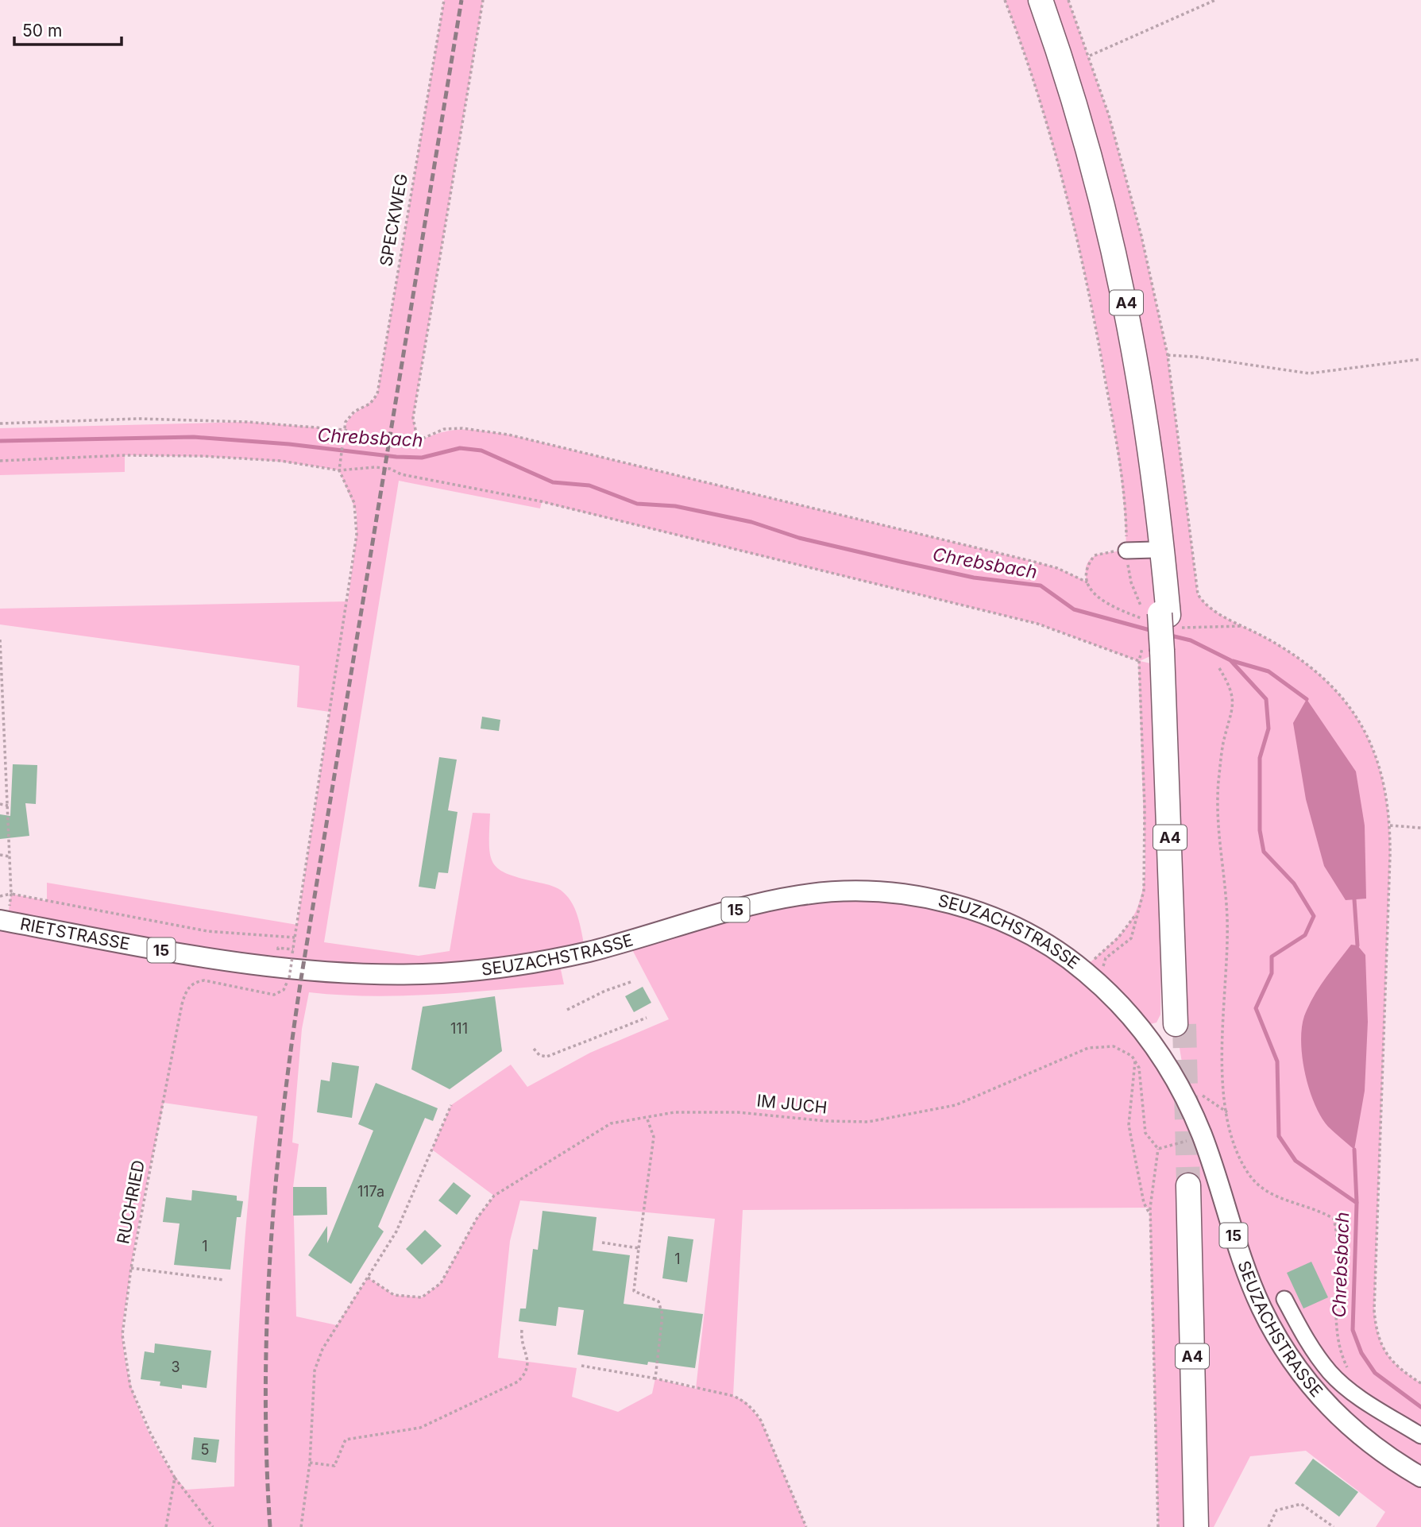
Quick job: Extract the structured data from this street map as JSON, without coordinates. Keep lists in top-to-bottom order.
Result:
{
  "streets": {
    "highway": ["A4"],
    "main road": ["15", "RIETSTRASSE", "SEUZACHSTRASSE"],
    "path": ["SPECKWEG", "IM JUCH", "RUCHRIED"]
  },
  "crossings": [
    ["RIETSTRASSE", "SEUZACHSTRASSE"]
  ],
  "water": ["Chrebsbach"],
  "house_numbers": [
    "111",
    "117a",
    "1",
    "1",
    "3",
    "5"
  ],
  "scale_bar": "50 m"
}
